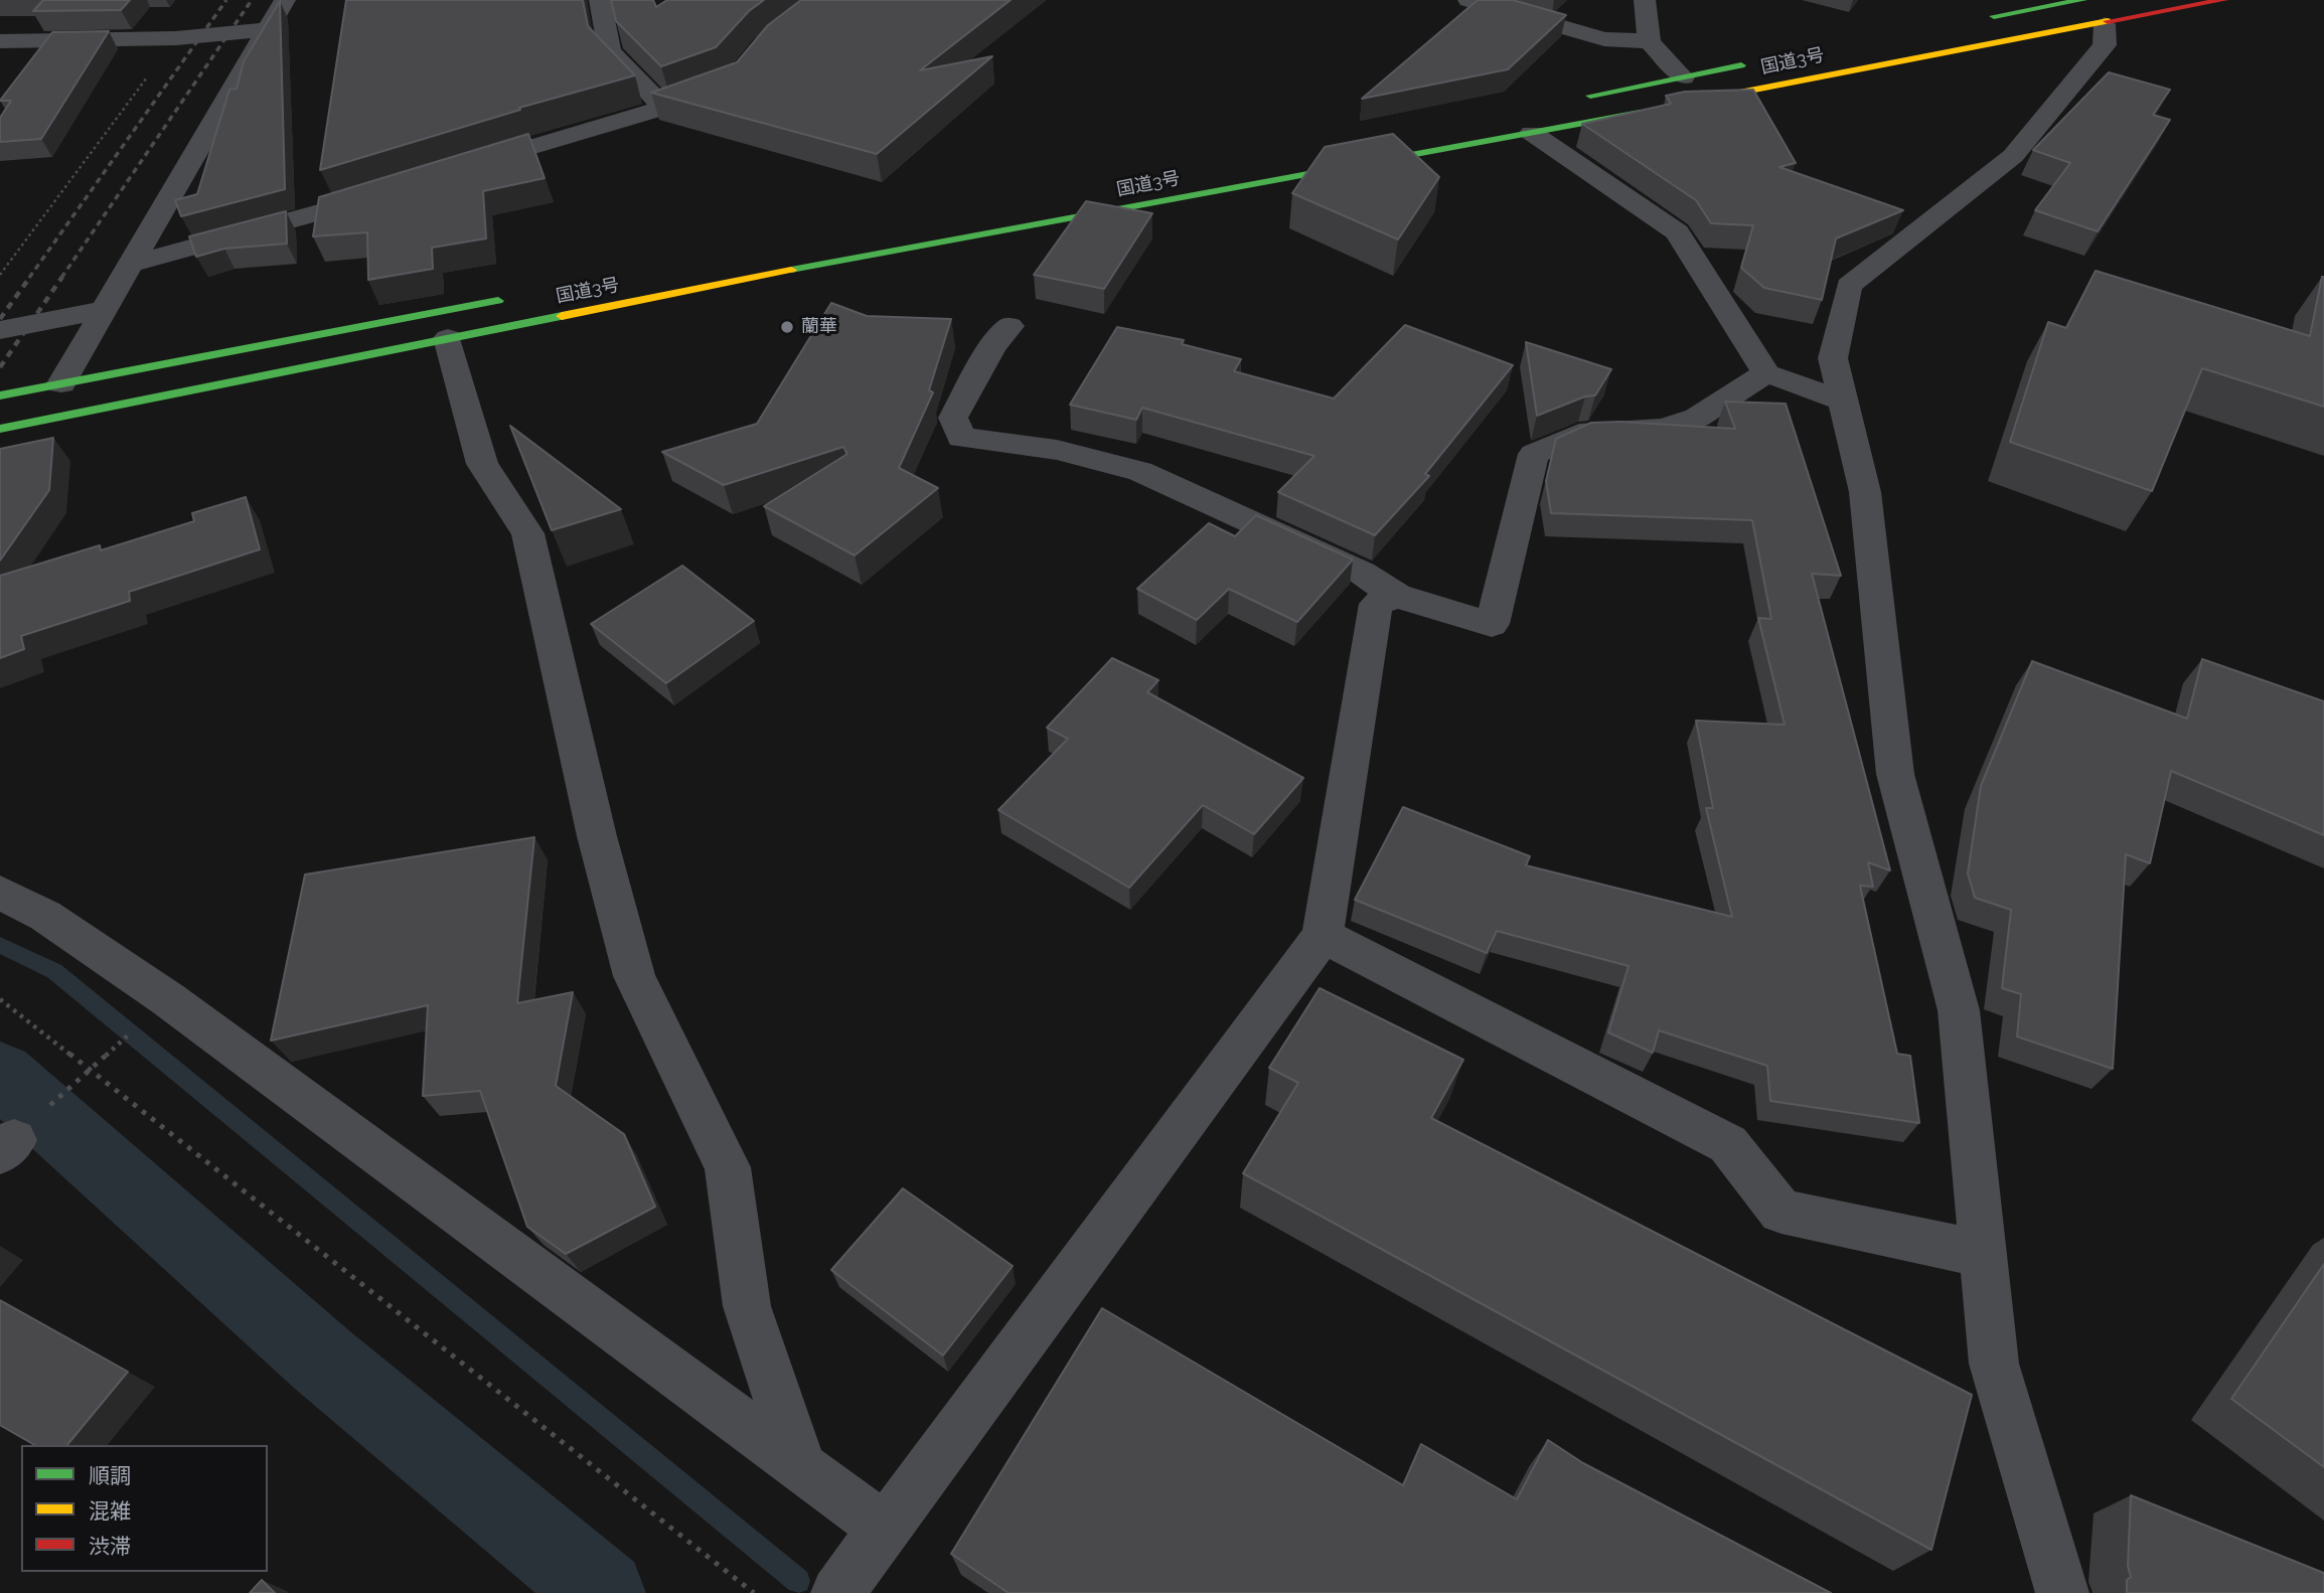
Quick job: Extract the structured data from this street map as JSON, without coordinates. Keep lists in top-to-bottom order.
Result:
{
  "streets": {
    "highway": ["国道3号"]
  },
  "places": ["蘭華"],
  "legend": ["順調", "混雑", "渋滞"]
}
